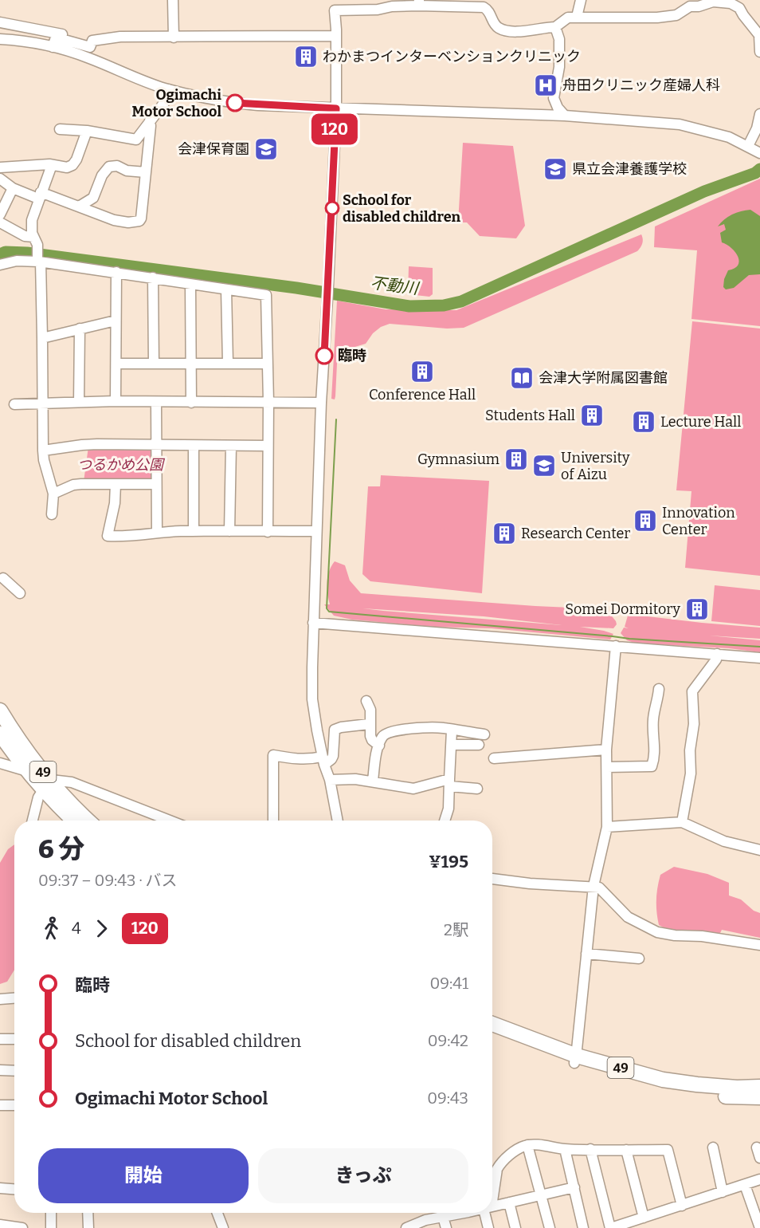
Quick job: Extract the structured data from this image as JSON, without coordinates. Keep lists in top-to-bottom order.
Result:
{
  "streets": {
    "highway": ["49"]
  },
  "water": ["不動川"],
  "parks": ["つるかめ公園"],
  "places": {
    "building": [
      "わかまつインターベンションクリニック",
      "Conference Hall",
      "Students Hall",
      "Lecture Hall",
      "Gymnasium",
      "Innovation Center",
      "Research Center",
      "Somei Dormitory"
    ],
    "hospital": ["舟田クリニック産婦人科"],
    "other": ["Ogimachi Motor School", "School for disabled children", "臨時"],
    "school or university": ["会津保育園", "県立会津養護学校", "University of Aizu"],
    "library": ["会津大学附属図書館"]
  },
  "lines": ["bus line 120"],
  "page": {
    "on_map": "120",
    "heading": ["6 分", "09:37 – 09:43 · バス", "¥195"],
    "legs": ["4", "120", "2駅"],
    "list": [
      {
        "name": "臨時",
        "value": "09:41"
      },
      {
        "name": "School for disabled children",
        "value": "09:42"
      },
      {
        "name": "Ogimachi Motor School",
        "value": "09:43"
      }
    ],
    "buttons": ["開始", "きっぷ"]
  }
}
